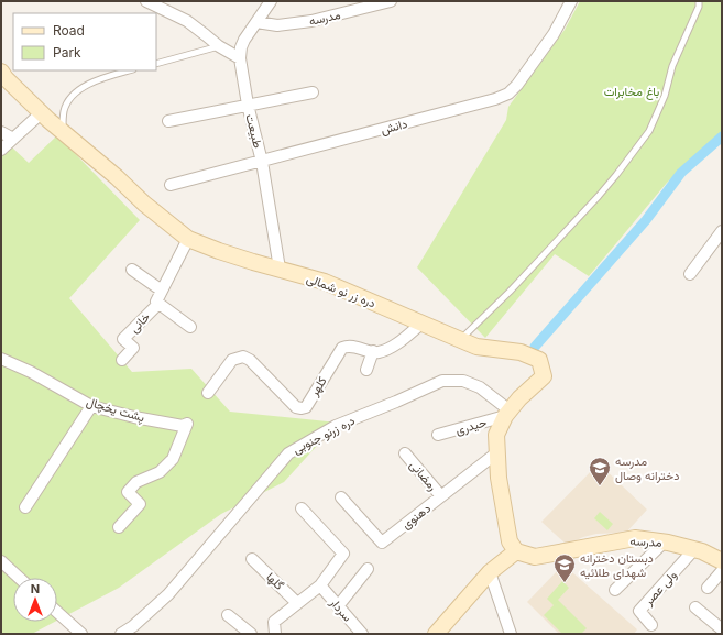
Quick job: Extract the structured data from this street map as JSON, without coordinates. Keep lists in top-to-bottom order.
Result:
{
  "streets": {
    "street": [
      "مدرسه",
      "دانش",
      "طبیعت",
      "دره زر نو شمالی",
      "خانی",
      "کلهر",
      "پشت یخچال",
      "حیدری",
      "دره زرنو جنوبی",
      "رمضانی",
      "دهنوی",
      "گلها",
      "ولی عصر",
      "سردار"
    ]
  },
  "crossings": [
    ["مدرسه", "طبیعت"],
    ["مدرسه", "دره زر نو شمالی"],
    ["مدرسه", "ولی عصر"],
    ["دانش", "طبیعت"],
    ["طبیعت", "دره زر نو شمالی"],
    ["دره زر نو شمالی", "خانی"],
    ["دره زر نو شمالی", "حیدری"],
    ["دره زر نو شمالی", "دره زرنو جنوبی"],
    ["دره زر نو شمالی", "دهنوی"],
    ["حیدری", "دره زرنو جنوبی"],
    ["رمضانی", "دهنوی"]
  ],
  "parks": ["باغ مخابرات"],
  "places": {
    "school or university": ["مدرسه دخترانه وصال", "دبستان دخترانه شهدای طلائیه"]
  },
  "legend": ["Road", "Park"],
  "north": "top"
}
